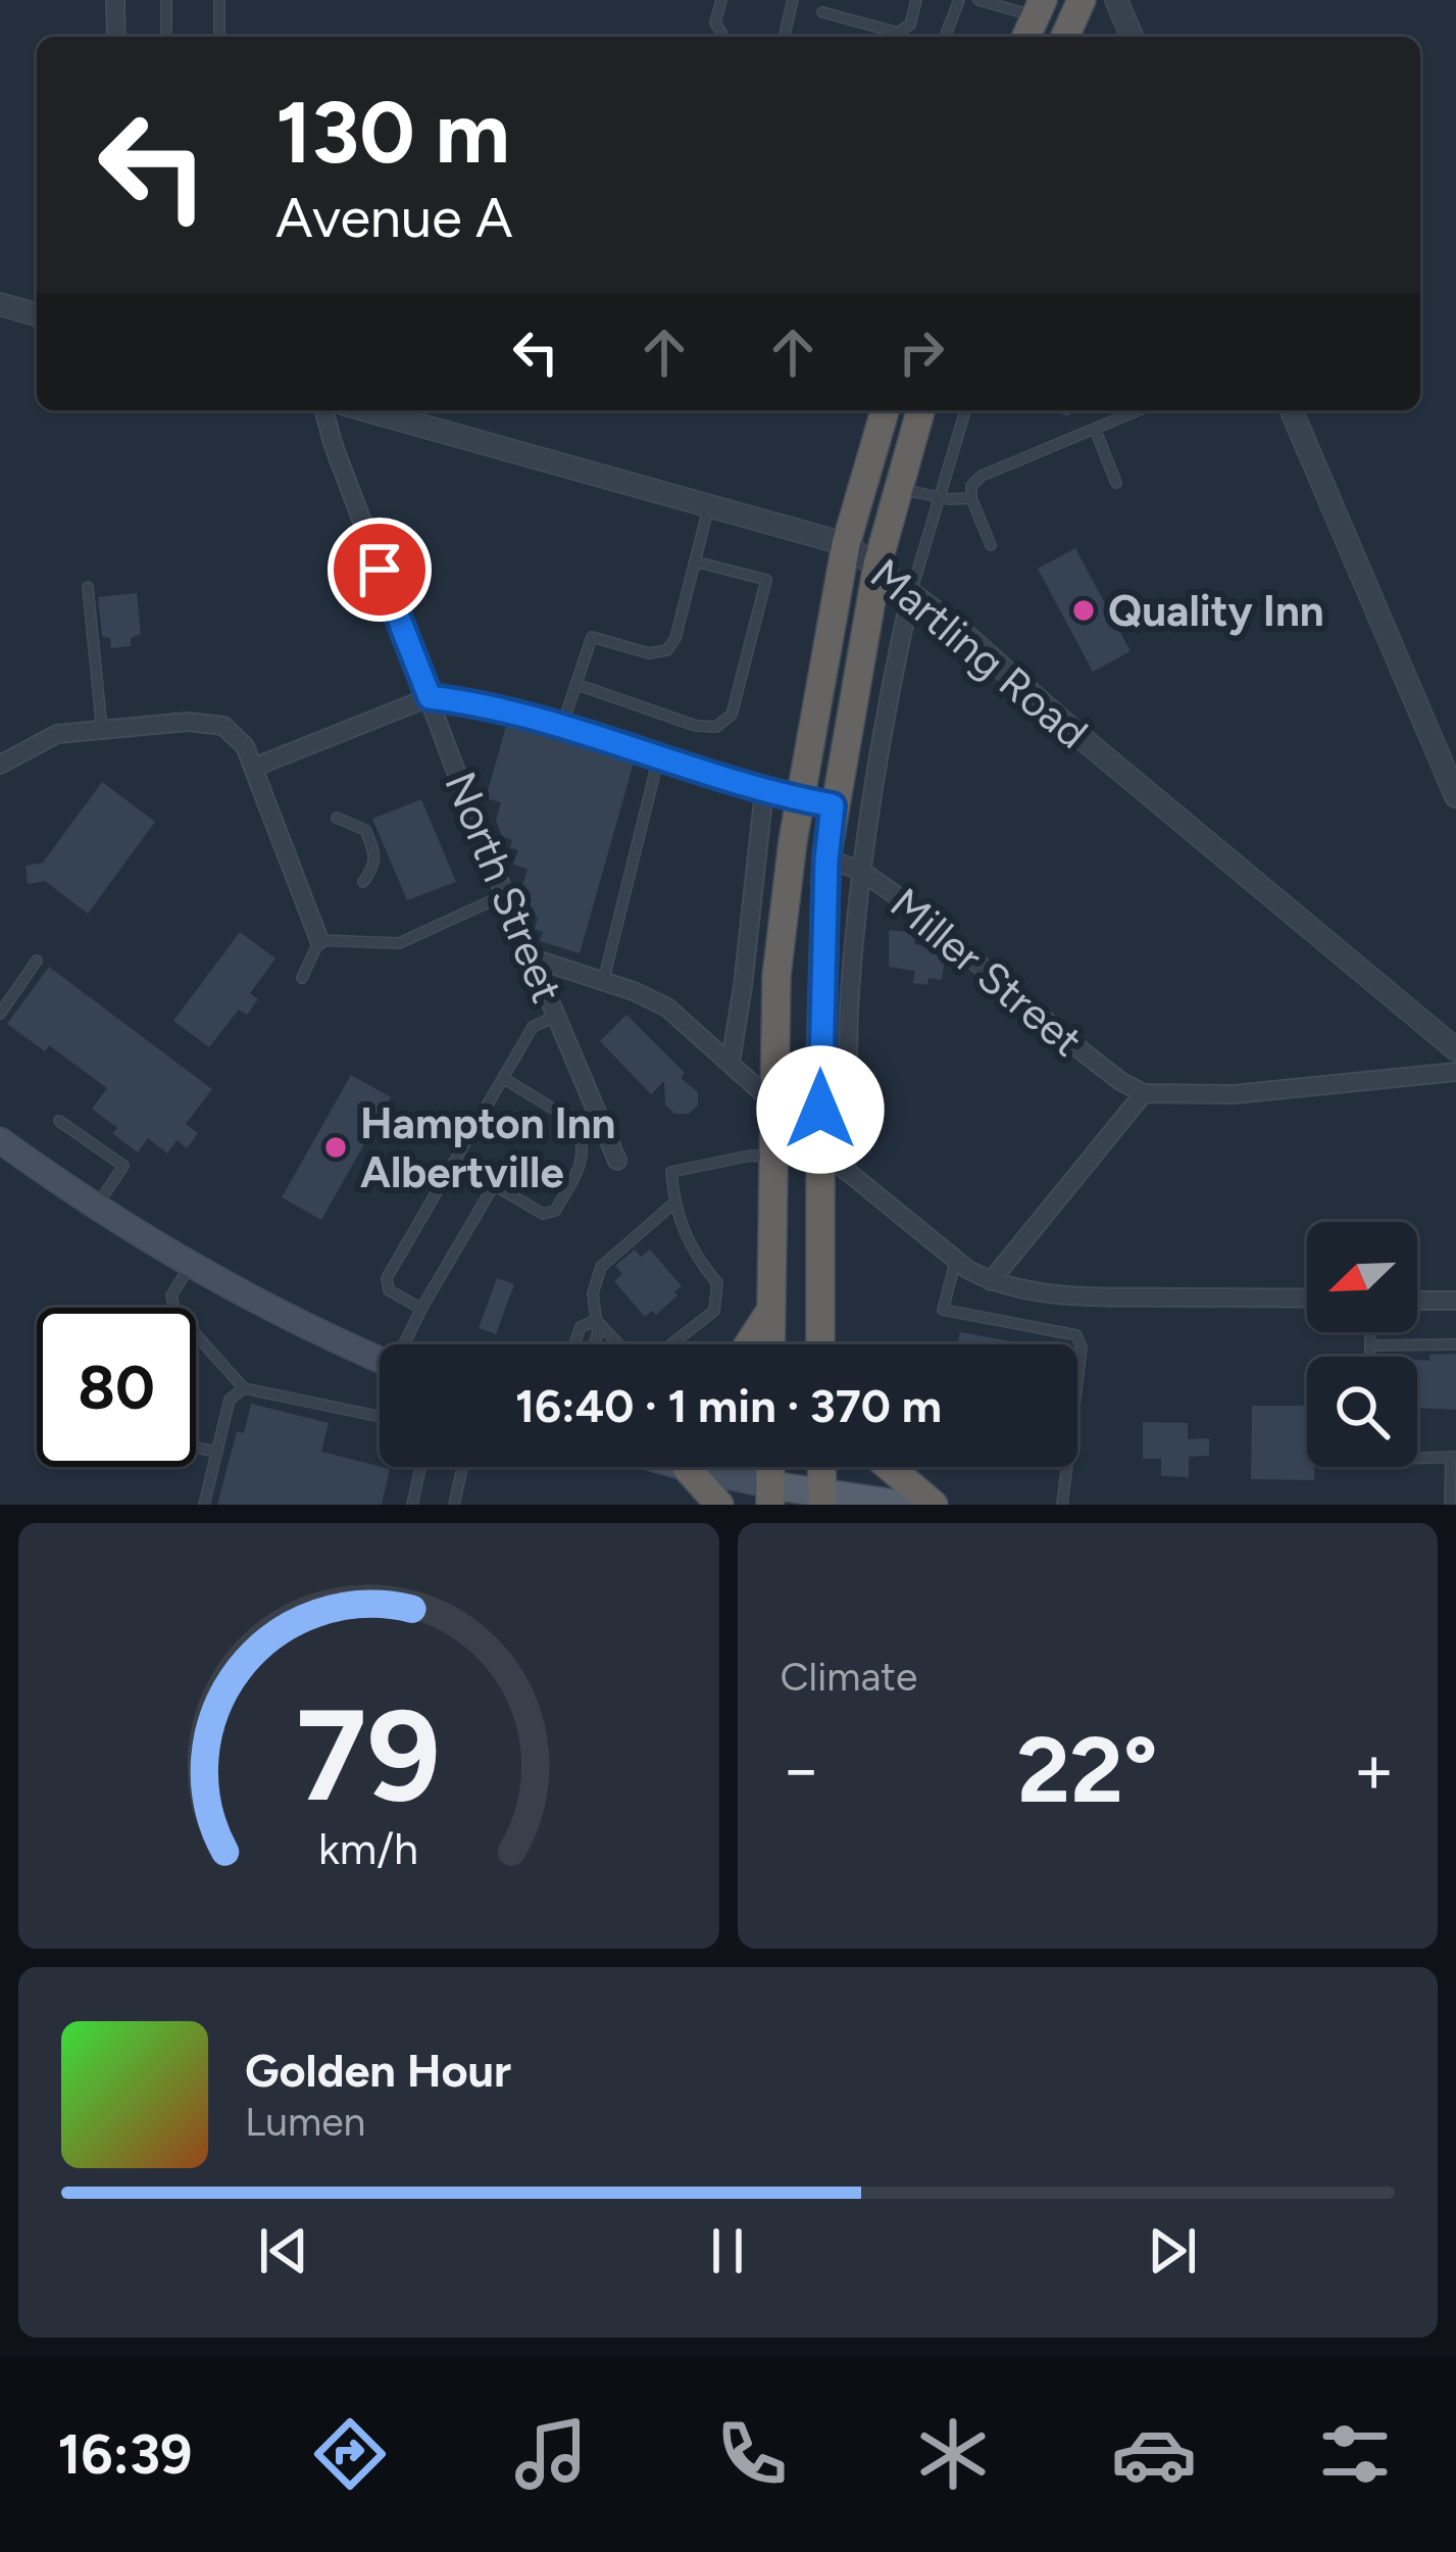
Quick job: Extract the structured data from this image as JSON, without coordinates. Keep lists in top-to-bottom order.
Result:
{
  "streets": {
    "street": ["Martling Road", "North Street", "Miller Street"]
  },
  "places": ["Quality Inn", "Hampton Inn Albertville"],
  "north": "bottom left",
  "page": {
    "turn": ["130 m", "Avenue A"],
    "limit": "80",
    "trip": "16:40 · 1 min · 370 m",
    "tile": "Climate",
    "heat": ["−", "22°", "+"],
    "song": ["Golden Hour", "Lumen"],
    "tabs": "16:39",
    "gauge": ["79", "km/h"]
  }
}
